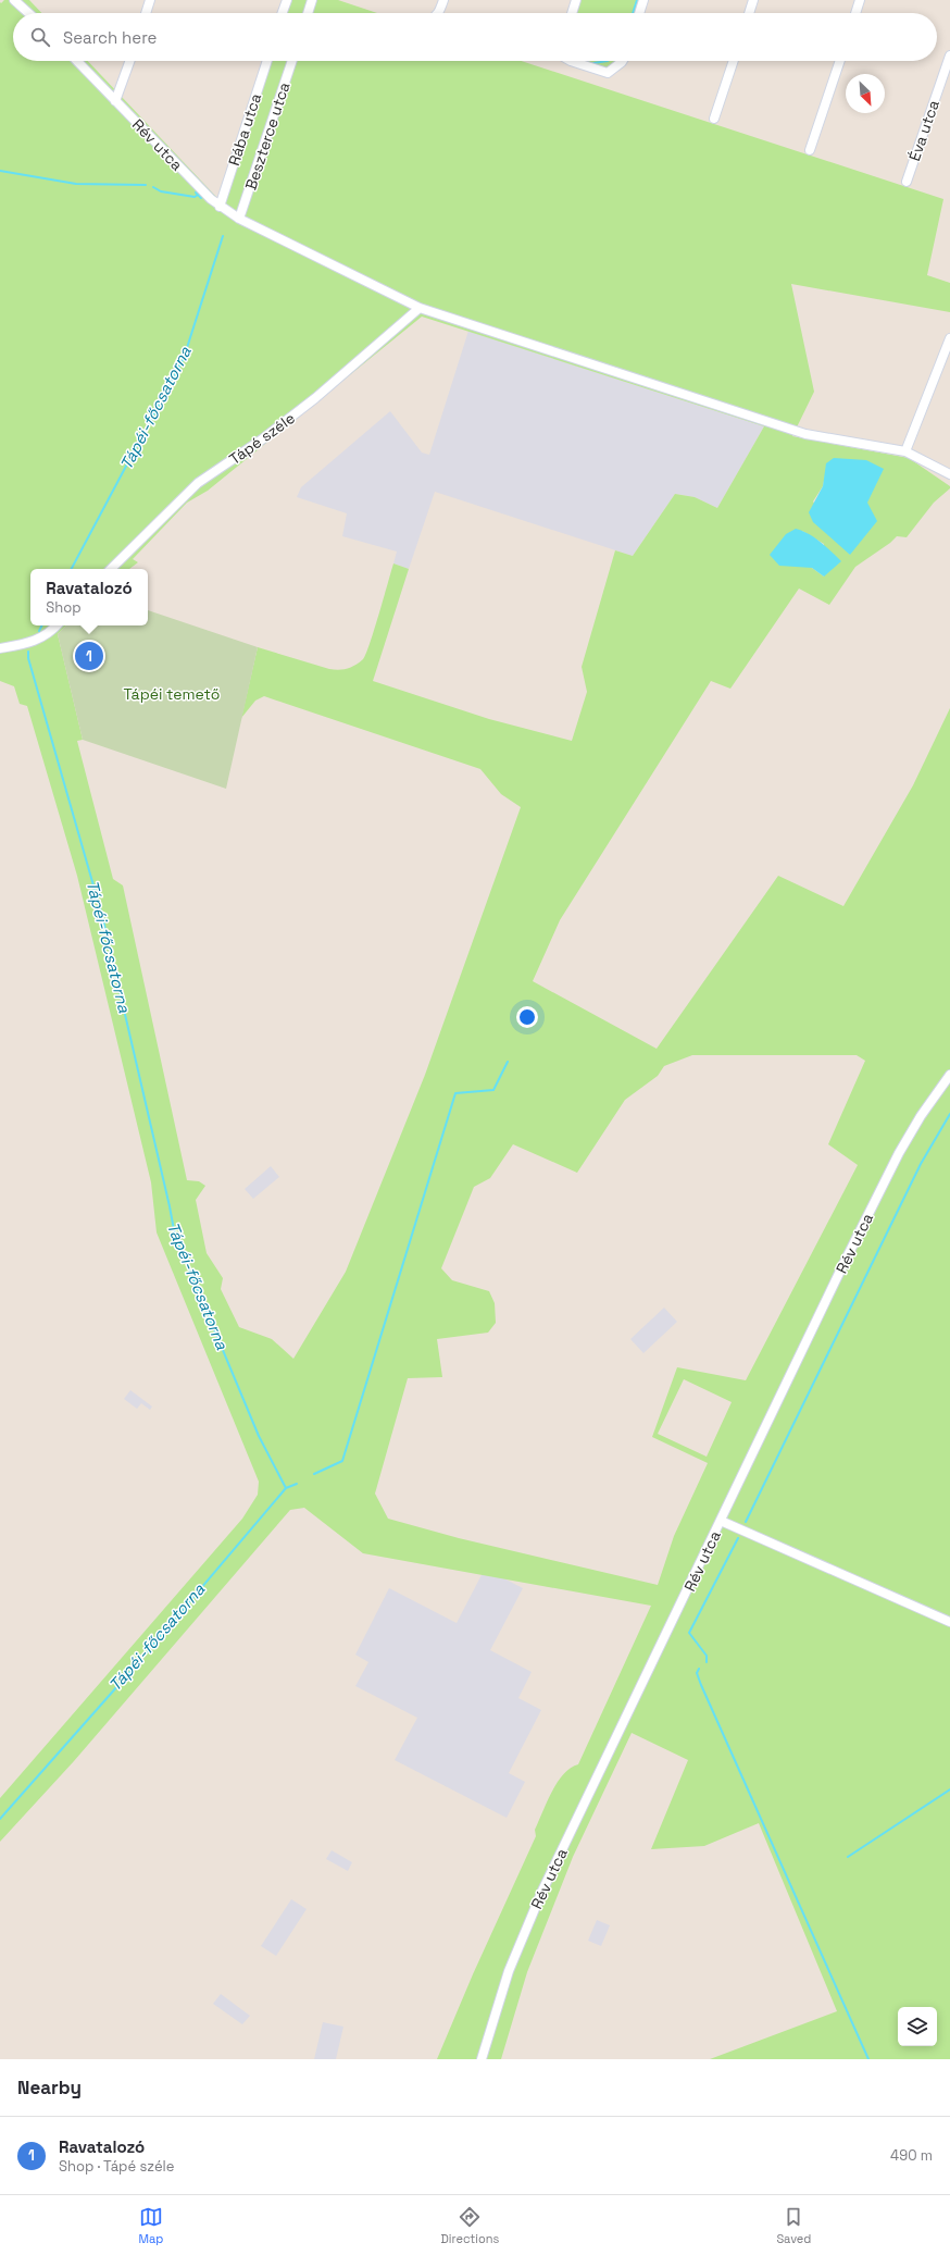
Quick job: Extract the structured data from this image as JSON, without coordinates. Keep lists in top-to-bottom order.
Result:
{
  "streets": {
    "street": [
      "Rába utca",
      "Éva utca",
      "Beszterce utca",
      "Rév utca",
      "Tápé széle"
    ]
  },
  "crossings": [
    ["Rába utca", "Rév utca"],
    ["Beszterce utca", "Rév utca"],
    ["Rév utca", "Tápé széle"]
  ],
  "water": ["Tápéi-főcsatorna"],
  "parks": ["Tápéi temető"],
  "north": "bottom right",
  "page": {
    "search": "Search here",
    "popup": ["Ravatalozó", "Shop"],
    "pins": "1",
    "heading": "Nearby",
    "list": [
      {
        "mark": "1",
        "name": "Ravatalozó",
        "note": "Shop · Tápé széle",
        "value": "490 m"
      }
    ],
    "nav": ["Map", "Directions", "Saved"]
  }
}
